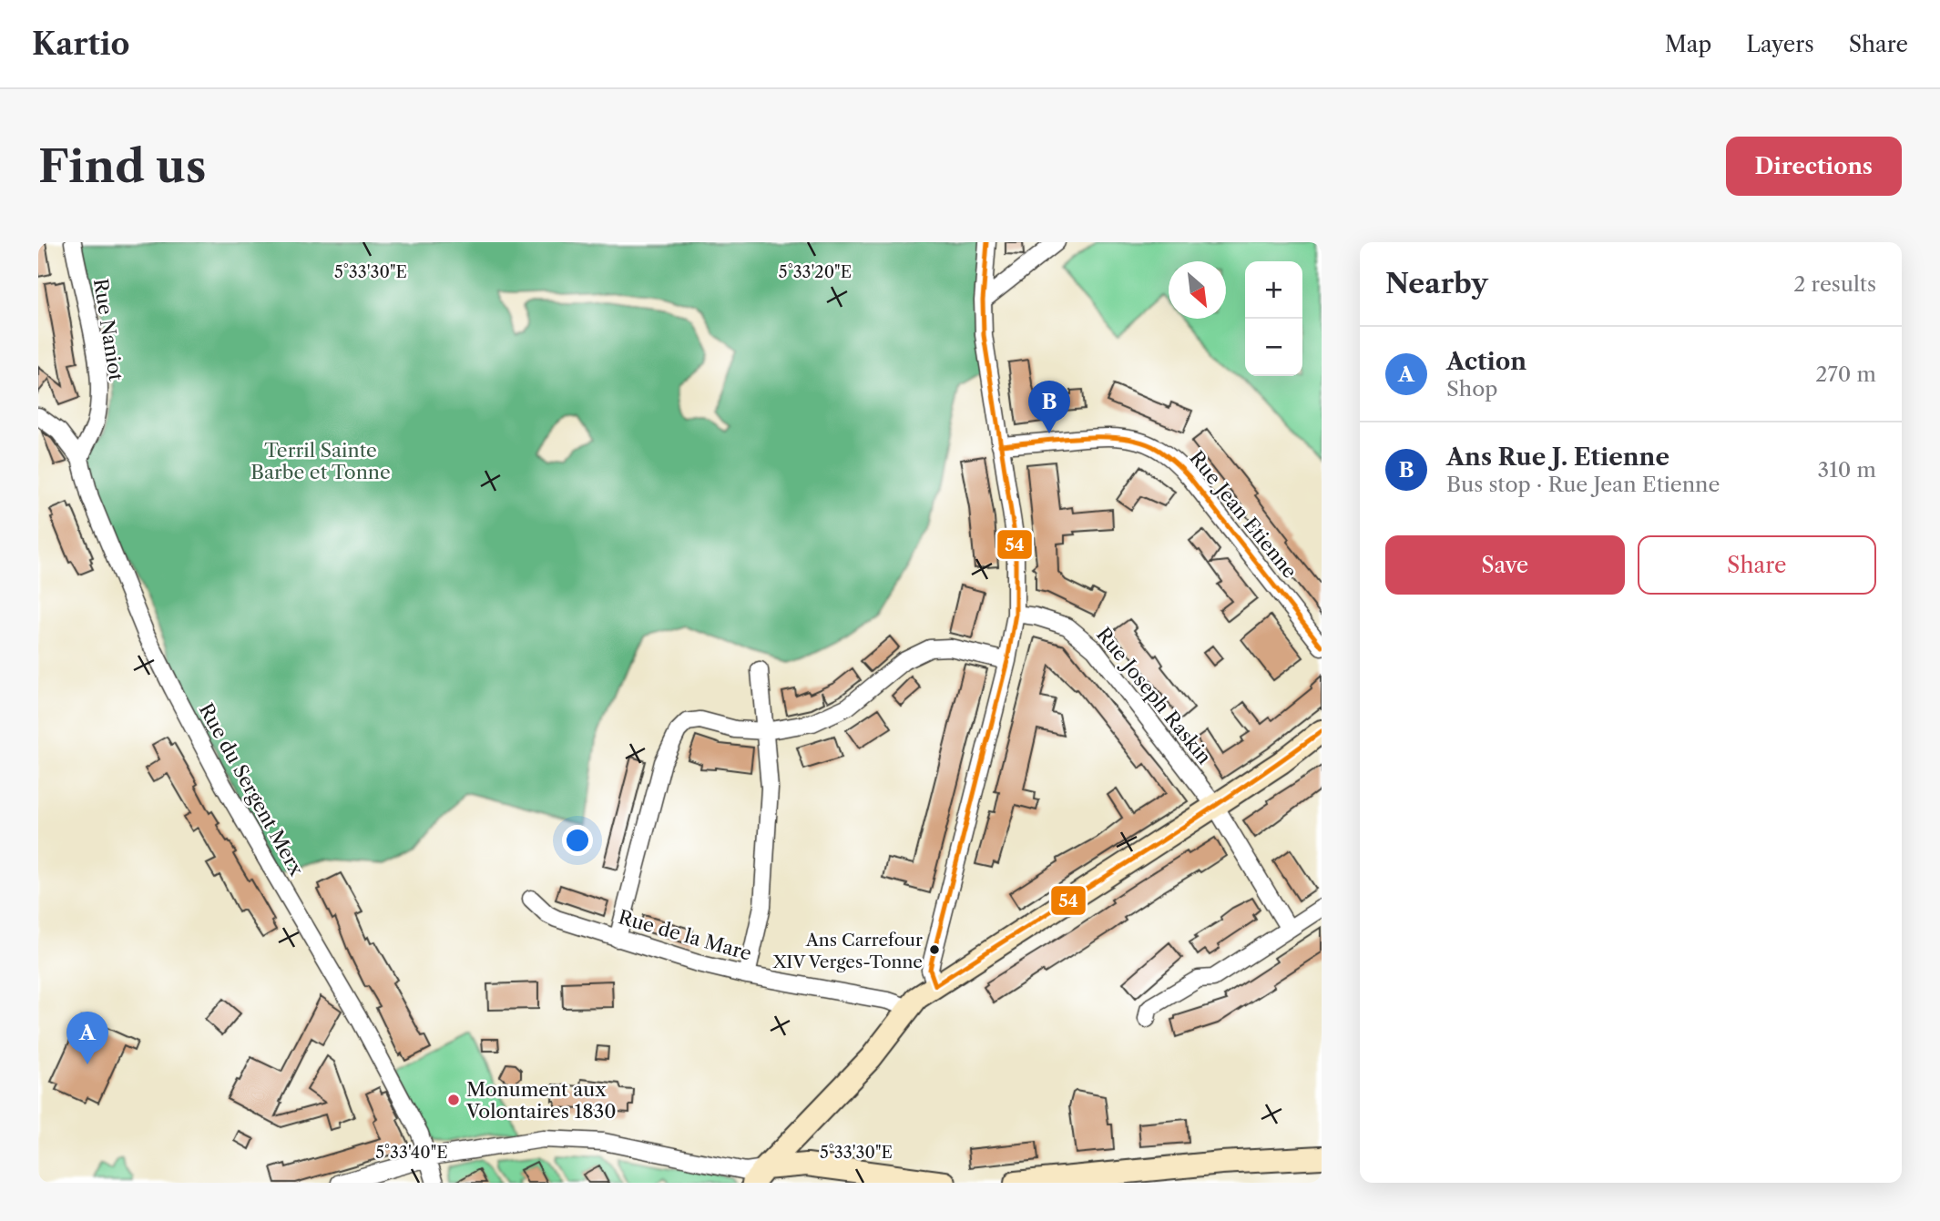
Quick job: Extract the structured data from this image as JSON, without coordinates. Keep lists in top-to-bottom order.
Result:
{
  "streets": {
    "street": [
      "Rue Naniot",
      "Rue Jean Etienne",
      "Rue Joseph Raskin",
      "Rue du Sergent Merx",
      "Rue de la Mare"
    ]
  },
  "crossings": [
    ["Rue Naniot", "Rue du Sergent Merx"]
  ],
  "parks": ["Terril Sainte Barbe et Tonne"],
  "places": ["Ans Carrefour XIV Verges-Tonne", "Monument aux Volontaires 1830"],
  "lines": ["transit line 54"],
  "north": "bottom right",
  "page": {
    "header": "Kartio",
    "nav": ["Map", "Layers", "Share"],
    "buttons": [
      "Directions",
      ["Save", "Share"]
    ],
    "title": "Find us",
    "heading": ["Nearby", "2 results"],
    "map_buttons": ["+", "−"],
    "list": [
      {
        "mark": "A",
        "name": "Action",
        "note": "Shop",
        "value": "270 m"
      },
      {
        "mark": "B",
        "name": "Ans Rue J. Etienne",
        "note": "Bus stop · Rue Jean Etienne",
        "value": "310 m"
      }
    ],
    "pins": ["B", "A"]
  },
  "coordinates": ["5°33'30\"E", "5°33'20\"E", "5°33'40\"E"]
}
